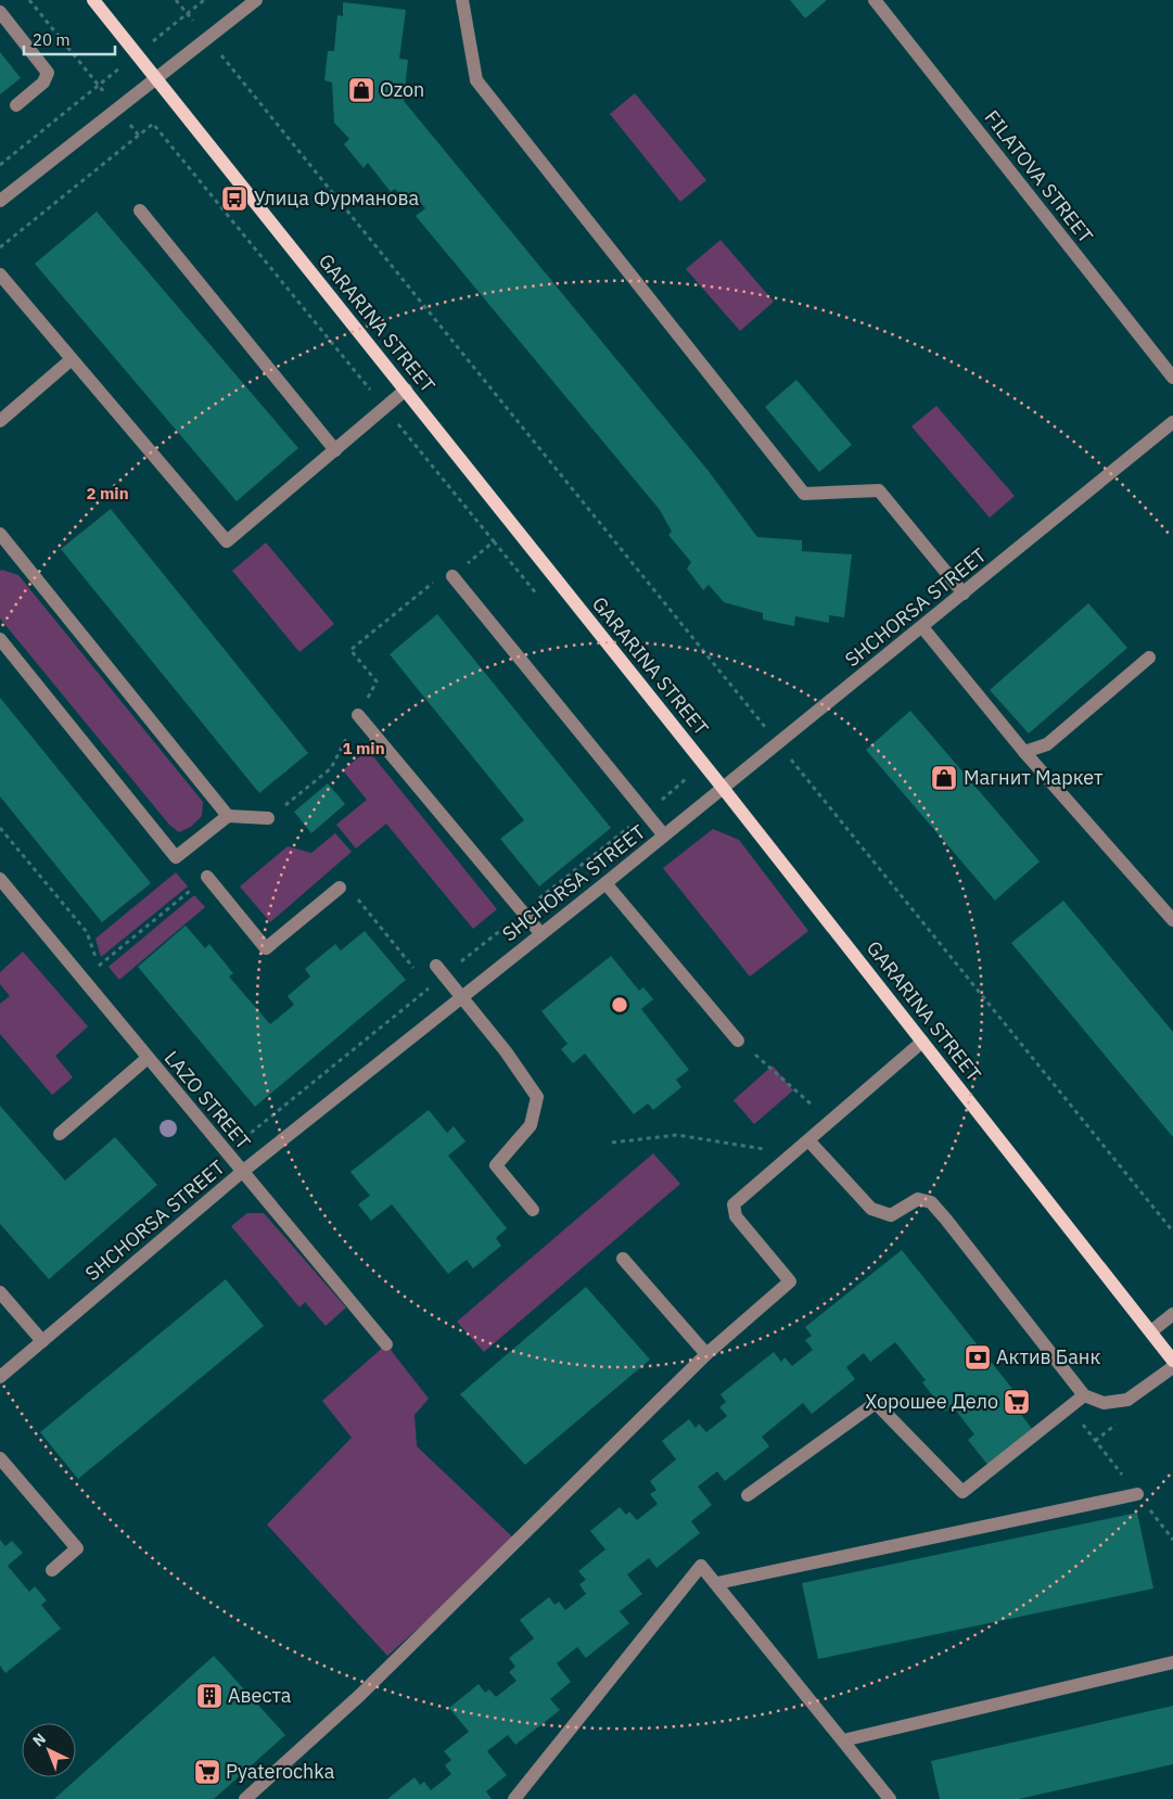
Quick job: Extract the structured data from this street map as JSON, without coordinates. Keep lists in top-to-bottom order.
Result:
{
  "streets": {
    "main road": ["GARARINA STREET"],
    "street": ["FILATOVA STREET", "SHCHORSA STREET", "LAZO STREET"]
  },
  "crossings": [
    ["GARARINA STREET", "SHCHORSA STREET"],
    ["SHCHORSA STREET", "LAZO STREET"]
  ],
  "places": {
    "shop": ["Ozon", "Магнит Маркет"],
    "bus stop": ["Улица Фурманова"],
    "bank": ["Актив Банк"],
    "supermarket": ["Хорошее Дело", "Pyaterochka"],
    "building": ["Авеста"]
  },
  "scale_bar": "20 m",
  "north": "top left",
  "rings": ["2 min", "1 min"]
}
